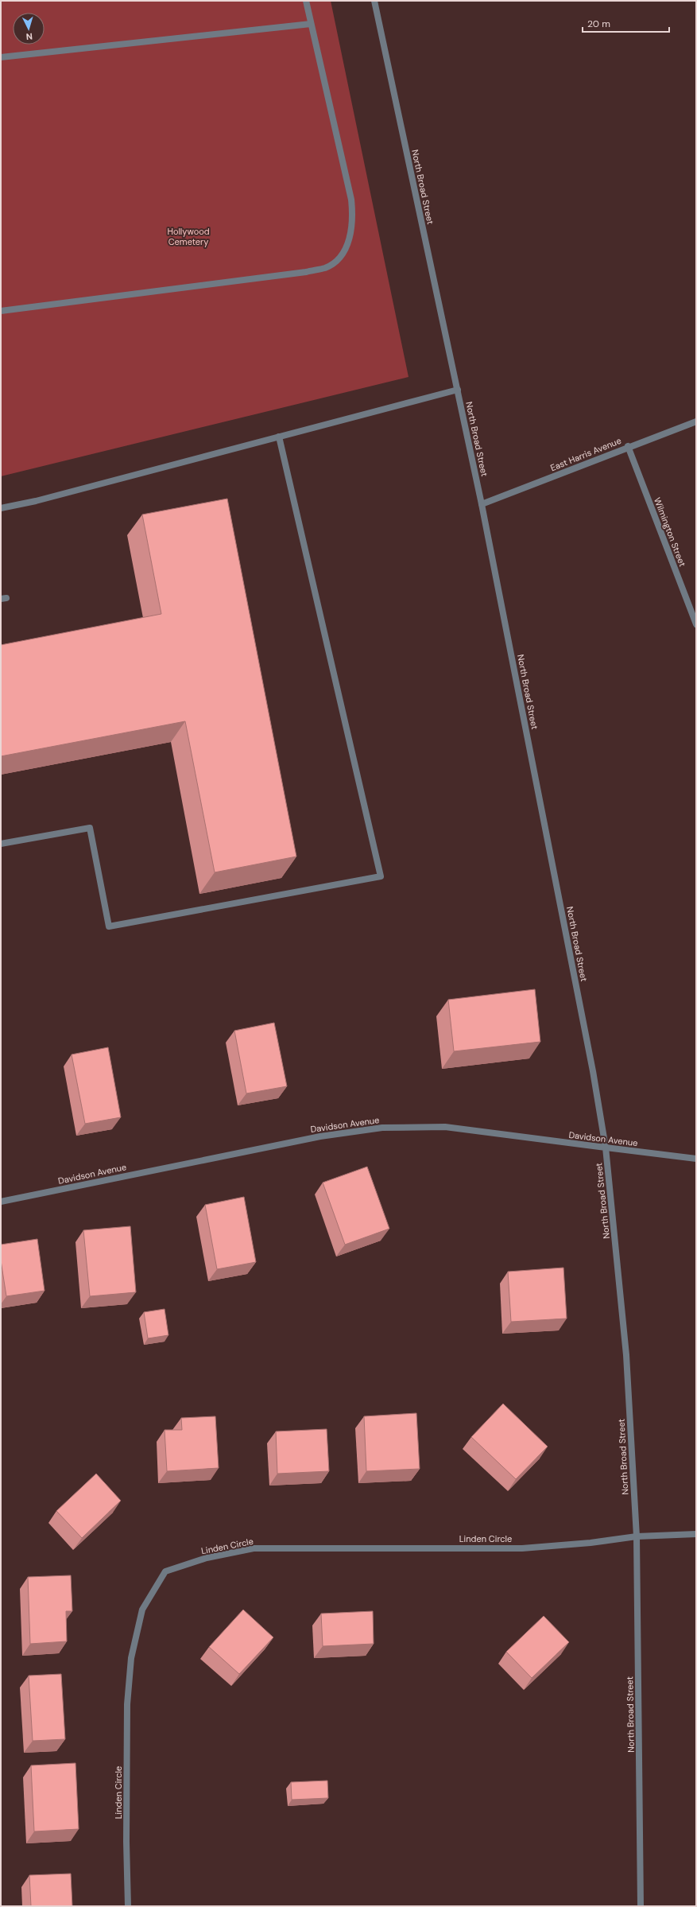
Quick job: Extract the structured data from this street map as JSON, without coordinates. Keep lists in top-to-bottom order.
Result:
{
  "streets": {
    "street": [
      "North Broad Street",
      "East Harris Avenue",
      "Wilmington Street",
      "Davidson Avenue",
      "Linden Circle"
    ]
  },
  "crossings": [
    ["North Broad Street", "East Harris Avenue"],
    ["North Broad Street", "Davidson Avenue"],
    ["North Broad Street", "Linden Circle"],
    ["East Harris Avenue", "Wilmington Street"]
  ],
  "parks": ["Hollywood Cemetery"],
  "scale_bar": "20 m",
  "north": "bottom"
}
